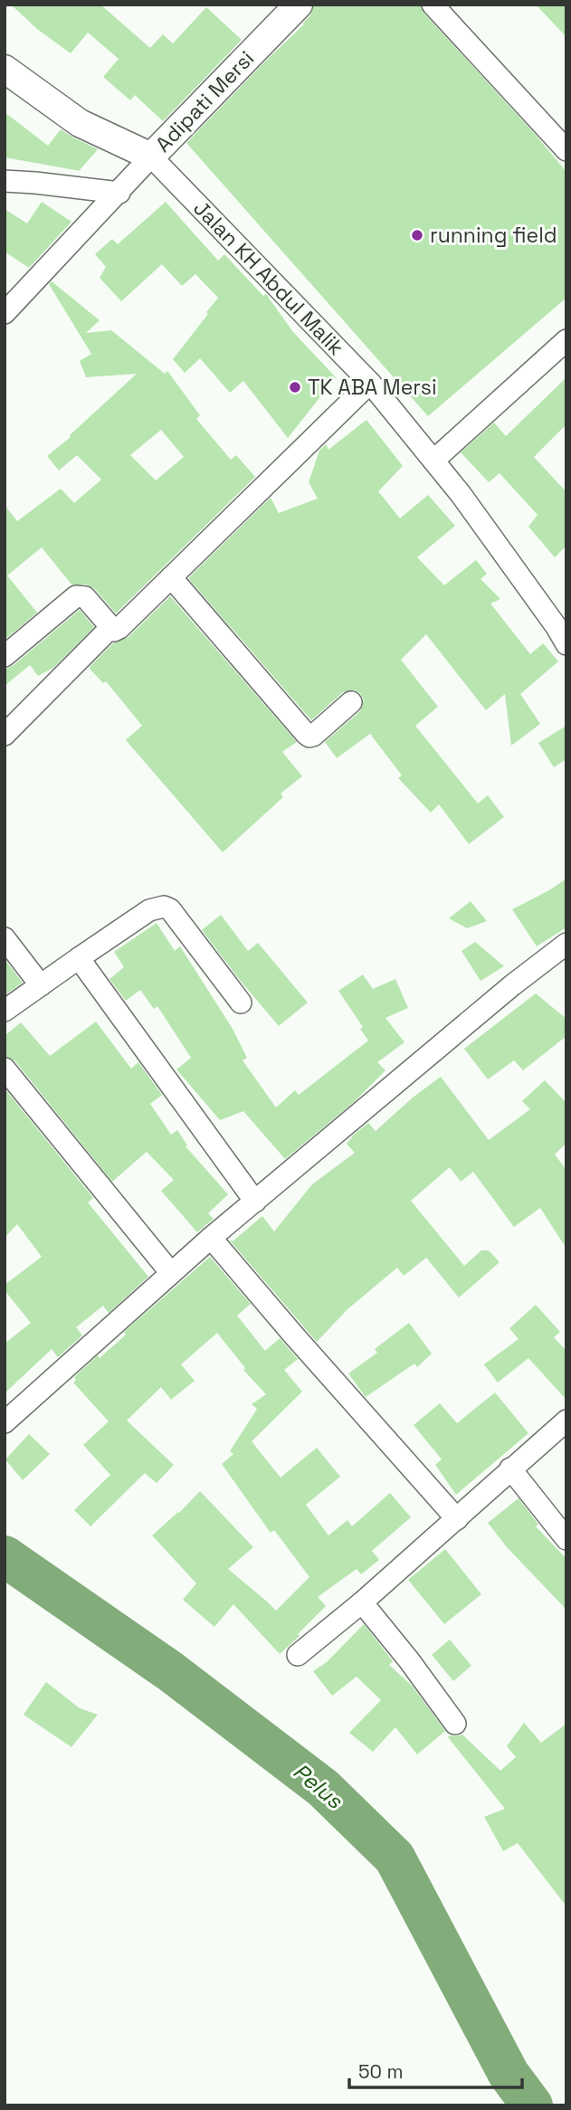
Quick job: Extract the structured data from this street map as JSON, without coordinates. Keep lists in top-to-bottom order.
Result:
{
  "streets": {
    "street": ["Adipati Mersi", "Jalan KH Abdul Malik"]
  },
  "crossings": [
    ["Adipati Mersi", "Jalan KH Abdul Malik"]
  ],
  "water": ["Pelus"],
  "places": ["running field", "TK ABA Mersi"],
  "scale_bar": "50 m"
}
